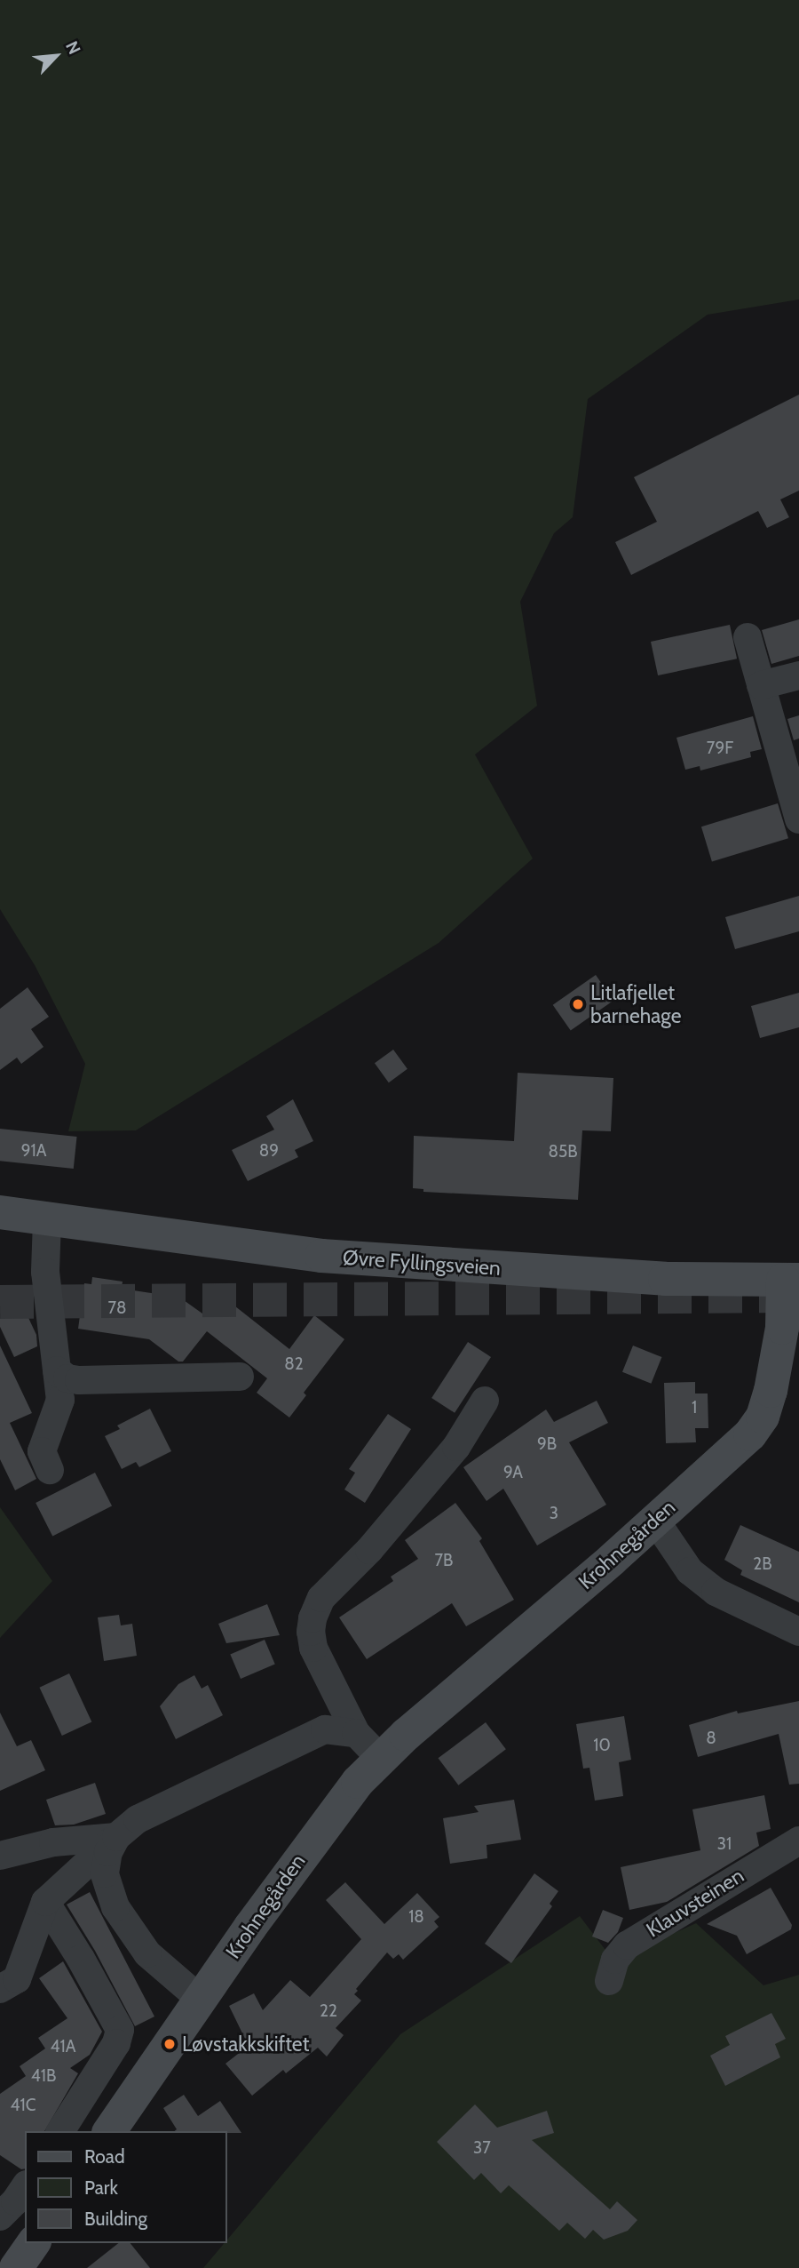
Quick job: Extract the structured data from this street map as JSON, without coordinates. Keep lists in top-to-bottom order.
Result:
{
  "streets": {
    "main road": ["Øvre Fyllingsveien", "Krohnegården"],
    "street": ["Klauvsteinen"]
  },
  "crossings": [
    ["Øvre Fyllingsveien", "Krohnegården"]
  ],
  "places": ["Litlafjellet barnehage", "Løvstakkskiftet"],
  "house_numbers": [
    "79F",
    "91A",
    "89",
    "85B",
    "78",
    "82",
    "1",
    "9B",
    "9A",
    "3",
    "7B",
    "2B",
    "8",
    "10",
    "31",
    "18",
    "22",
    "41A",
    "41B",
    "41C",
    "37"
  ],
  "legend": ["Road", "Park", "Building"],
  "north": "top right"
}
